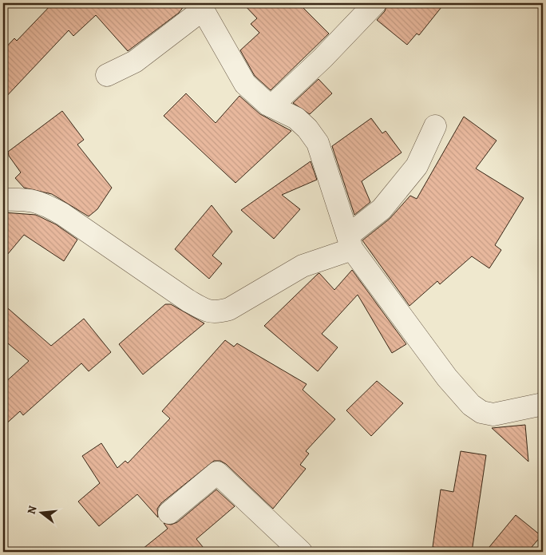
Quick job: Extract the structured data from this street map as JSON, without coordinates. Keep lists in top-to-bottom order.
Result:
{
  "north": "left"
}
